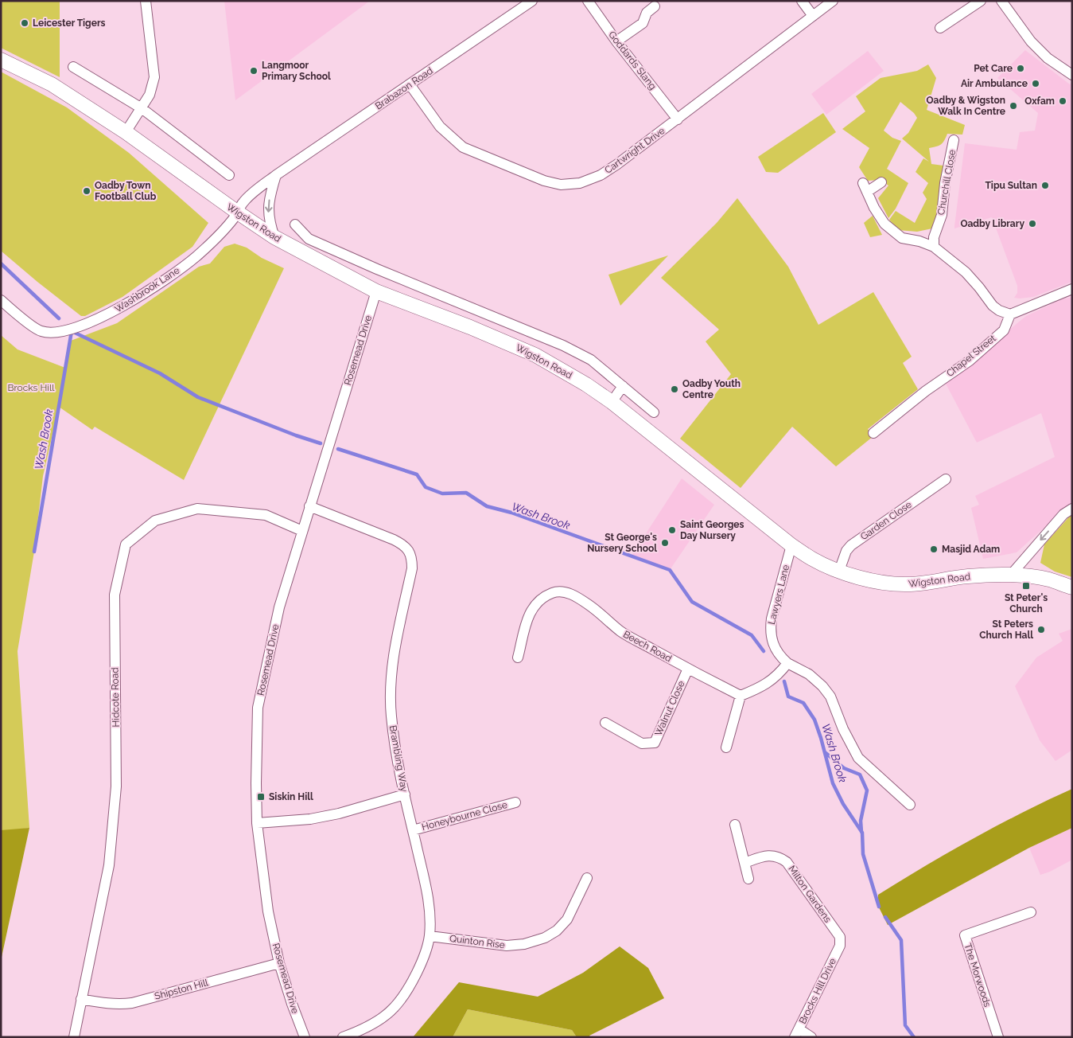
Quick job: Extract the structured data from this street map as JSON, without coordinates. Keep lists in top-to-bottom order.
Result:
{
  "streets": {
    "main road": ["Wigston Road"],
    "street": [
      "Goddards Slang",
      "Brabazon Road",
      "Cartwright Drive",
      "Churchill Close",
      "Washbrook Lane",
      "Rosemead Drive",
      "Chapel Street",
      "Garden Close",
      "Lawyers Lane",
      "Beech Road",
      "Hidcote Road",
      "Walnut Close",
      "Brambling Way",
      "Honeybourne Close",
      "Milton Gardens",
      "Quinton Rise",
      "The Morwoods",
      "Shipston Hill",
      "Brocks Hill Drive"
    ]
  },
  "crossings": [
    ["Goddards Slang", "Cartwright Drive"],
    ["Brabazon Road", "Cartwright Drive"],
    ["Brabazon Road", "Wigston Road"],
    ["Brabazon Road", "Washbrook Lane"],
    ["Wigston Road", "Washbrook Lane"],
    ["Wigston Road", "Rosemead Drive"],
    ["Wigston Road", "Garden Close"],
    ["Wigston Road", "Lawyers Lane"],
    ["Rosemead Drive", "Hidcote Road"],
    ["Rosemead Drive", "Brambling Way"],
    ["Rosemead Drive", "Shipston Hill"],
    ["Beech Road", "Walnut Close"],
    ["Hidcote Road", "Shipston Hill"],
    ["Brambling Way", "Honeybourne Close"],
    ["Brambling Way", "Quinton Rise"],
    ["Milton Gardens", "Brocks Hill Drive"]
  ],
  "water": ["Wash Brook"],
  "parks": ["Brocks Hill"],
  "places": {
    "other": [
      "Leicester Tigers",
      "Pet Care",
      "Langmoor Primary School",
      "Air Ambulance",
      "Oxfam",
      "Oadby & Wigston Walk In Centre",
      "Tipu Sultan",
      "Oadby Town Football Club",
      "Oadby Library",
      "Oadby Youth Centre",
      "Saint Georges Day Nursery",
      "St George's Nursery School",
      "Masjid Adam",
      "St Peters Church Hall"
    ],
    "transit": ["St Peter's Church", "Siskin Hill"]
  }
}
